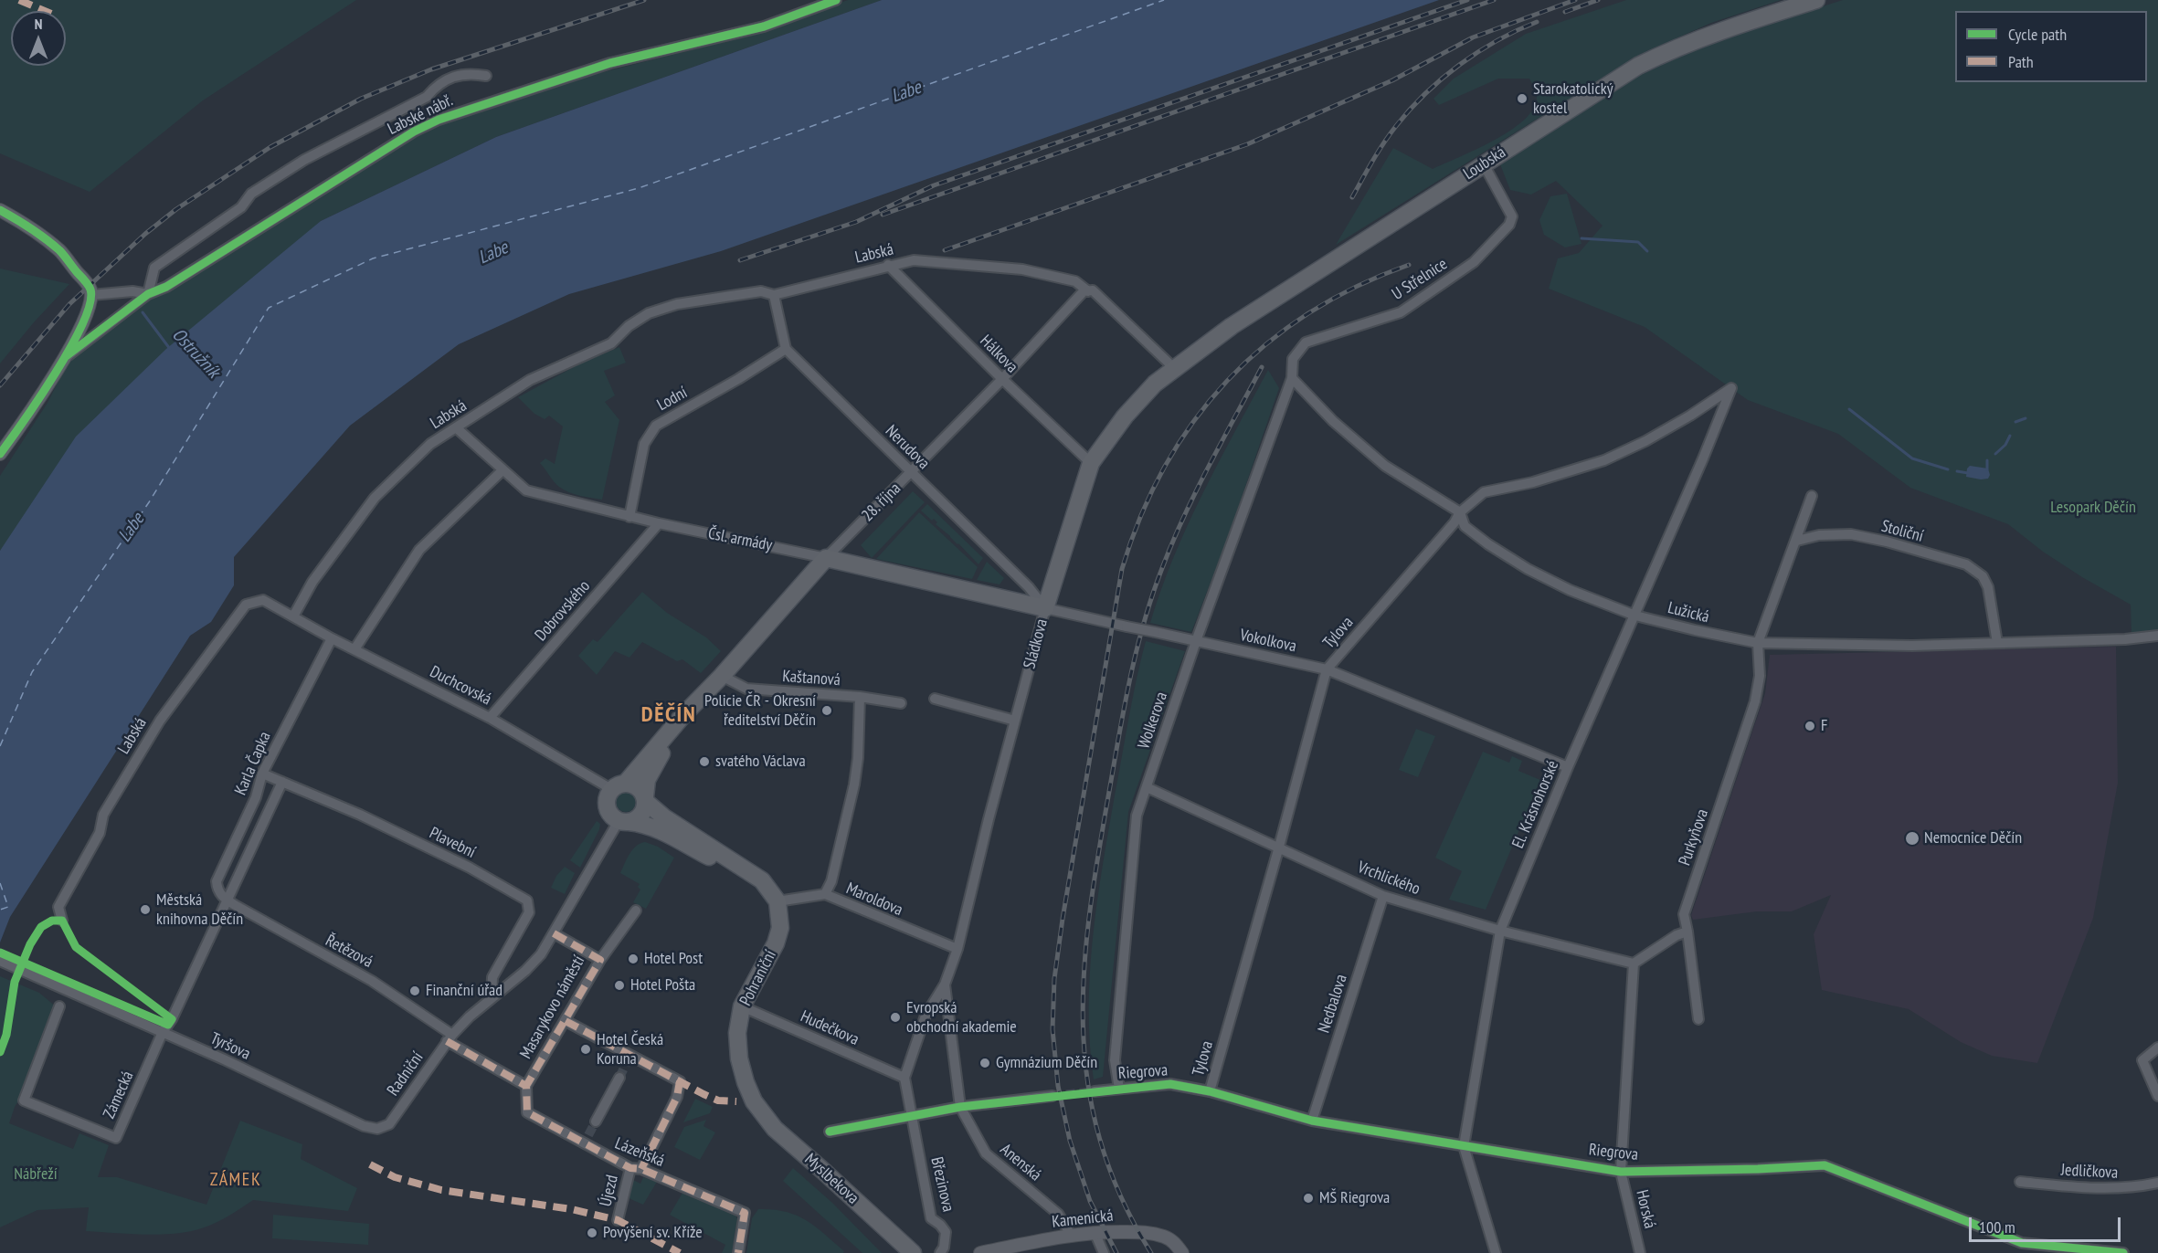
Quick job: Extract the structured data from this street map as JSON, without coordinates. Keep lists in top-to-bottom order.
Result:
{
  "streets": {
    "main road": [
      "Loubská",
      "28. října",
      "Čsl. armády",
      "Sládkova",
      "Pohraniční",
      "Myslbekova"
    ],
    "street": [
      "Labské nábř.",
      "Labská",
      "U Střelnice",
      "Hálkova",
      "Lodní",
      "Nerudova",
      "Stoliční",
      "Dobrovského",
      "Lužická",
      "Tylova",
      "Vokolkova",
      "Kaštanová",
      "Duchcovská",
      "Wolkerova",
      "Karla Čapka",
      "El. Krásnohorské",
      "Purkyňova",
      "Plavební",
      "Vrchlického",
      "Maroldova",
      "Řetězová",
      "Nedbalova",
      "Masarykovo náměstí",
      "Hudečkova",
      "Tyršova",
      "Riegrova",
      "Radniční",
      "Zámecká",
      "Lázeňská",
      "Anenská",
      "Jedličkova",
      "Březinova",
      "Újezd",
      "Horská",
      "Kamenická"
    ]
  },
  "crossings": [
    ["Loubská", "Labská"],
    ["Loubská", "U Střelnice"],
    ["Loubská", "Sládkova"],
    ["Labská", "Hálkova"],
    ["Labská", "28. října"],
    ["Labská", "Čsl. armády"],
    ["Labská", "Sládkova"],
    ["Labská", "Duchcovská"],
    ["U Střelnice", "Lužická"],
    ["U Střelnice", "Wolkerova"],
    ["Hálkova", "28. října"],
    ["Hálkova", "Sládkova"],
    ["Lodní", "Nerudova"],
    ["Lodní", "Čsl. armády"],
    ["Nerudova", "28. října"],
    ["Nerudova", "Čsl. armády"],
    ["Nerudova", "Vokolkova"],
    ["Nerudova", "Sládkova"],
    ["28. října", "Čsl. armády"],
    ["28. října", "Kaštanová"],
    ["28. října", "Duchcovská"],
    ["Stoliční", "Lužická"],
    ["Stoliční", "Purkyňova"],
    ["Čsl. armády", "Dobrovského"],
    ["Čsl. armády", "Vokolkova"],
    ["Čsl. armády", "Sládkova"],
    ["Dobrovského", "Duchcovská"],
    ["Lužická", "Tylova"],
    ["Lužická", "Wolkerova"],
    ["Lužická", "El. Krásnohorské"],
    ["Lužická", "Purkyňova"],
    ["Tylova", "Vokolkova"],
    ["Tylova", "El. Krásnohorské"],
    ["Tylova", "Vrchlického"],
    ["Tylova", "Riegrova"],
    ["Vokolkova", "Sládkova"],
    ["Vokolkova", "Wolkerova"],
    ["Vokolkova", "El. Krásnohorské"],
    ["Sládkova", "Maroldova"],
    ["Sládkova", "Hudečkova"],
    ["Duchcovská", "Karla Čapka"],
    ["Wolkerova", "Vrchlického"],
    ["Wolkerova", "Riegrova"],
    ["Karla Čapka", "Plavební"],
    ["Karla Čapka", "Řetězová"],
    ["Karla Čapka", "Tyršova"],
    ["Karla Čapka", "Zámecká"],
    ["El. Krásnohorské", "Vrchlického"],
    ["El. Krásnohorské", "Riegrova"],
    ["Vrchlického", "Nedbalova"],
    ["Maroldova", "Pohraniční"],
    ["Řetězová", "Masarykovo náměstí"],
    ["Řetězová", "Radniční"],
    ["Pohraniční", "Hudečkova"],
    ["Pohraniční", "Myslbekova"],
    ["Nedbalova", "Riegrova"],
    ["Masarykovo náměstí", "Radniční"],
    ["Masarykovo náměstí", "Lázeňská"],
    ["Tyršova", "Radniční"],
    ["Tyršova", "Zámecká"],
    ["Riegrova", "Horská"],
    ["Lázeňská", "Újezd"],
    ["Anenská", "Kamenická"]
  ],
  "districts": ["DĚČÍN", "ZÁMEK"],
  "water": ["Labe", "Ostružník"],
  "parks": ["Lesopark Děčín", "Nábřeží"],
  "places": [
    "Starokatolický kostel",
    "Policie ČR - Okresní ředitelství Děčín",
    "F",
    "svatého Václava",
    "Nemocnice Děčín",
    "Městská knihovna Děčín",
    "Hotel Post",
    "Hotel Pošta",
    "Finanční úřad",
    "Evropská obchodní akademie",
    "Hotel Česká Koruna",
    "Gymnázium Děčín",
    "MŠ Riegrova",
    "Povýšení sv. Kříže"
  ],
  "legend": ["Cycle path", "Path"],
  "scale_bar": "100 m",
  "north": "top"
}
